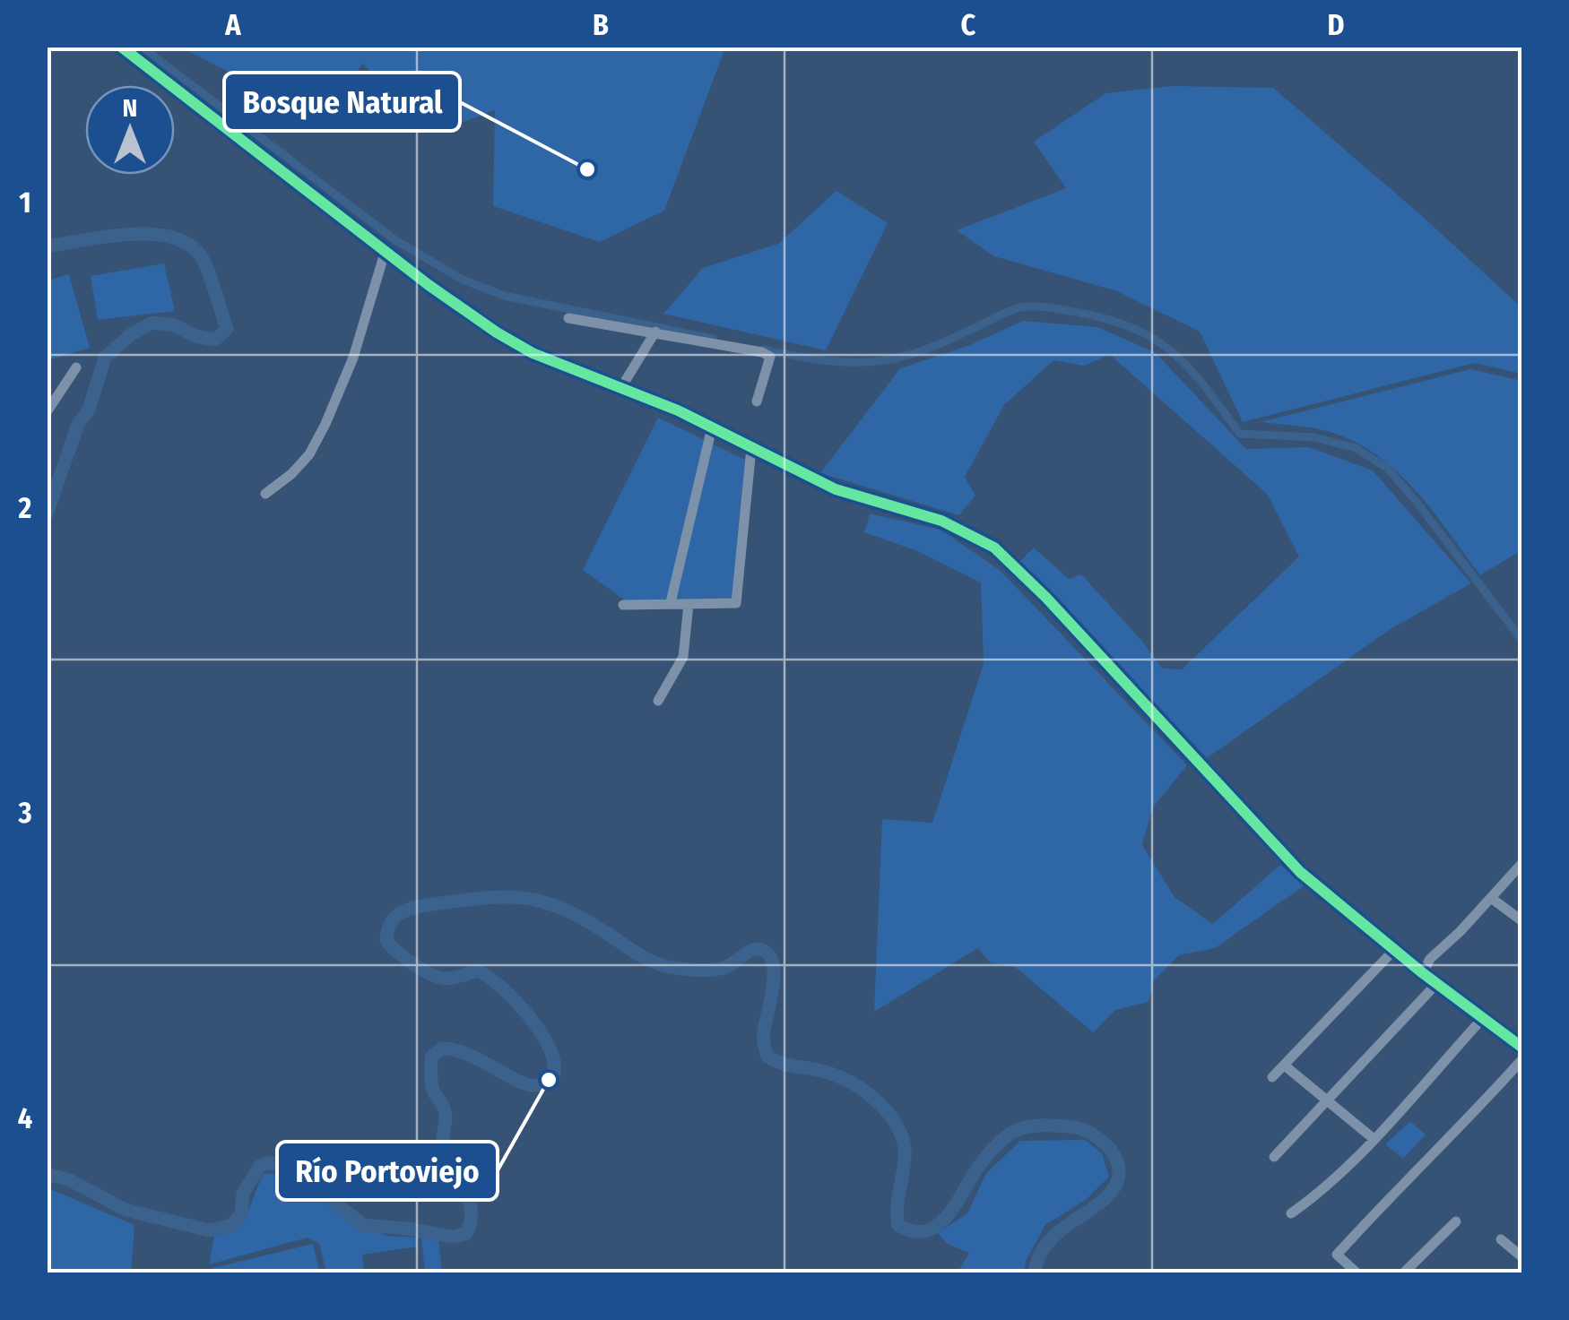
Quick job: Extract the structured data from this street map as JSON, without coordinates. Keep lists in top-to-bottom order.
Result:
{
  "places": ["Bosque Natural", "Río Portoviejo"],
  "north": "top",
  "grid": {
    "columns": [
      "A",
      "B",
      "C",
      "D"
    ],
    "rows": [
      "1",
      "2",
      "3",
      "4"
    ]
  }
}
